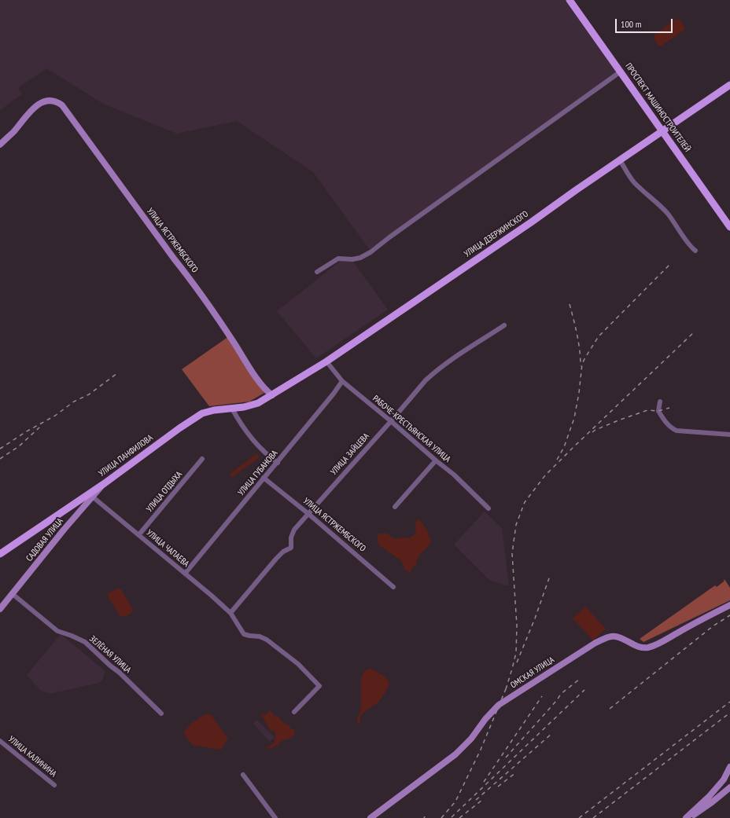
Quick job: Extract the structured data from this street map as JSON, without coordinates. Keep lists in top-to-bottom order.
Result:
{
  "streets": {
    "main road": [
      "ПРОСПЕКТ МАШИНОСТРОИТЕЛЕЙ",
      "УЛИЦА ДЗЕРЖИНСКОГО",
      "УЛИЦА ЯСТРЖЕМБСКОГО",
      "УЛИЦА ПАНФИЛОВА",
      "САДОВАЯ УЛИЦА",
      "ОМСКАЯ УЛИЦА"
    ],
    "street": [
      "РАБОЧЕ-КРЕСТЬЯНСКАЯ УЛИЦА",
      "УЛИЦА ЗАЙЦЕВА",
      "УЛИЦА ГУБАНОВА",
      "УЛИЦА ОТДЫХА",
      "УЛИЦА ЧАПАЕВА",
      "ЗЕЛЁНАЯ УЛИЦА",
      "УЛИЦА КАЛИНИНА"
    ]
  },
  "crossings": [
    ["ПРОСПЕКТ МАШИНОСТРОИТЕЛЕЙ", "УЛИЦА ДЗЕРЖИНСКОГО"],
    ["УЛИЦА ДЗЕРЖИНСКОГО", "УЛИЦА ЯСТРЖЕМБСКОГО"],
    ["УЛИЦА ДЗЕРЖИНСКОГО", "РАБОЧЕ-КРЕСТЬЯНСКАЯ УЛИЦА"],
    ["УЛИЦА ДЗЕРЖИНСКОГО", "УЛИЦА ПАНФИЛОВА"],
    ["УЛИЦА ЯСТРЖЕМБСКОГО", "УЛИЦА ЗАЙЦЕВА"],
    ["УЛИЦА ЯСТРЖЕМБСКОГО", "УЛИЦА ПАНФИЛОВА"],
    ["УЛИЦА ЯСТРЖЕМБСКОГО", "УЛИЦА ГУБАНОВА"],
    ["РАБОЧЕ-КРЕСТЬЯНСКАЯ УЛИЦА", "УЛИЦА ЗАЙЦЕВА"],
    ["РАБОЧЕ-КРЕСТЬЯНСКАЯ УЛИЦА", "УЛИЦА ГУБАНОВА"],
    ["УЛИЦА ЗАЙЦЕВА", "УЛИЦА ЧАПАЕВА"],
    ["УЛИЦА ПАНФИЛОВА", "САДОВАЯ УЛИЦА"],
    ["УЛИЦА ПАНФИЛОВА", "УЛИЦА ЧАПАЕВА"],
    ["УЛИЦА ГУБАНОВА", "УЛИЦА ЧАПАЕВА"],
    ["УЛИЦА ОТДЫХА", "УЛИЦА ЧАПАЕВА"],
    ["САДОВАЯ УЛИЦА", "УЛИЦА ЧАПАЕВА"],
    ["САДОВАЯ УЛИЦА", "ЗЕЛЁНАЯ УЛИЦА"]
  ],
  "scale_bar": "100 m"
}
